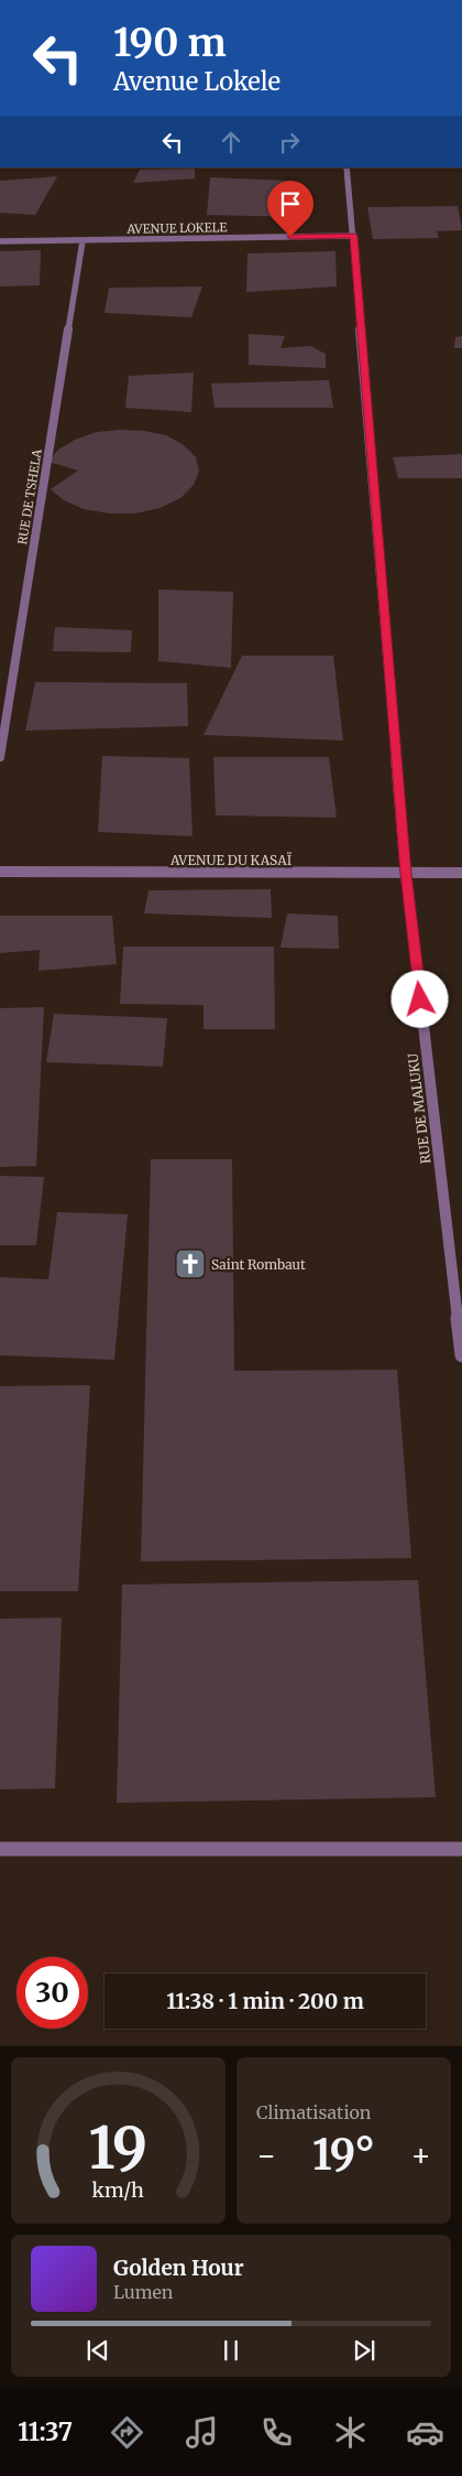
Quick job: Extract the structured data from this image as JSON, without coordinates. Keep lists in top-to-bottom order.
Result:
{
  "streets": {
    "street": [
      "AVENUE LOKELE",
      "RUE DE TSHELA",
      "AVENUE DU KASAÏ",
      "RUE DE MALUKU"
    ]
  },
  "crossings": [
    ["AVENUE LOKELE", "RUE DE TSHELA"],
    ["AVENUE LOKELE", "RUE DE MALUKU"],
    ["AVENUE DU KASAÏ", "RUE DE MALUKU"]
  ],
  "places": {
    "church": ["Saint Rombaut"]
  },
  "page": {
    "turn": ["190 m", "Avenue Lokele"],
    "limit": "30",
    "trip": "11:38 · 1 min · 200 m",
    "tile": "Climatisation",
    "heat": ["−", "19°", "+"],
    "song": ["Golden Hour", "Lumen"],
    "tabs": "11:37",
    "gauge": ["19", "km/h"]
  }
}
